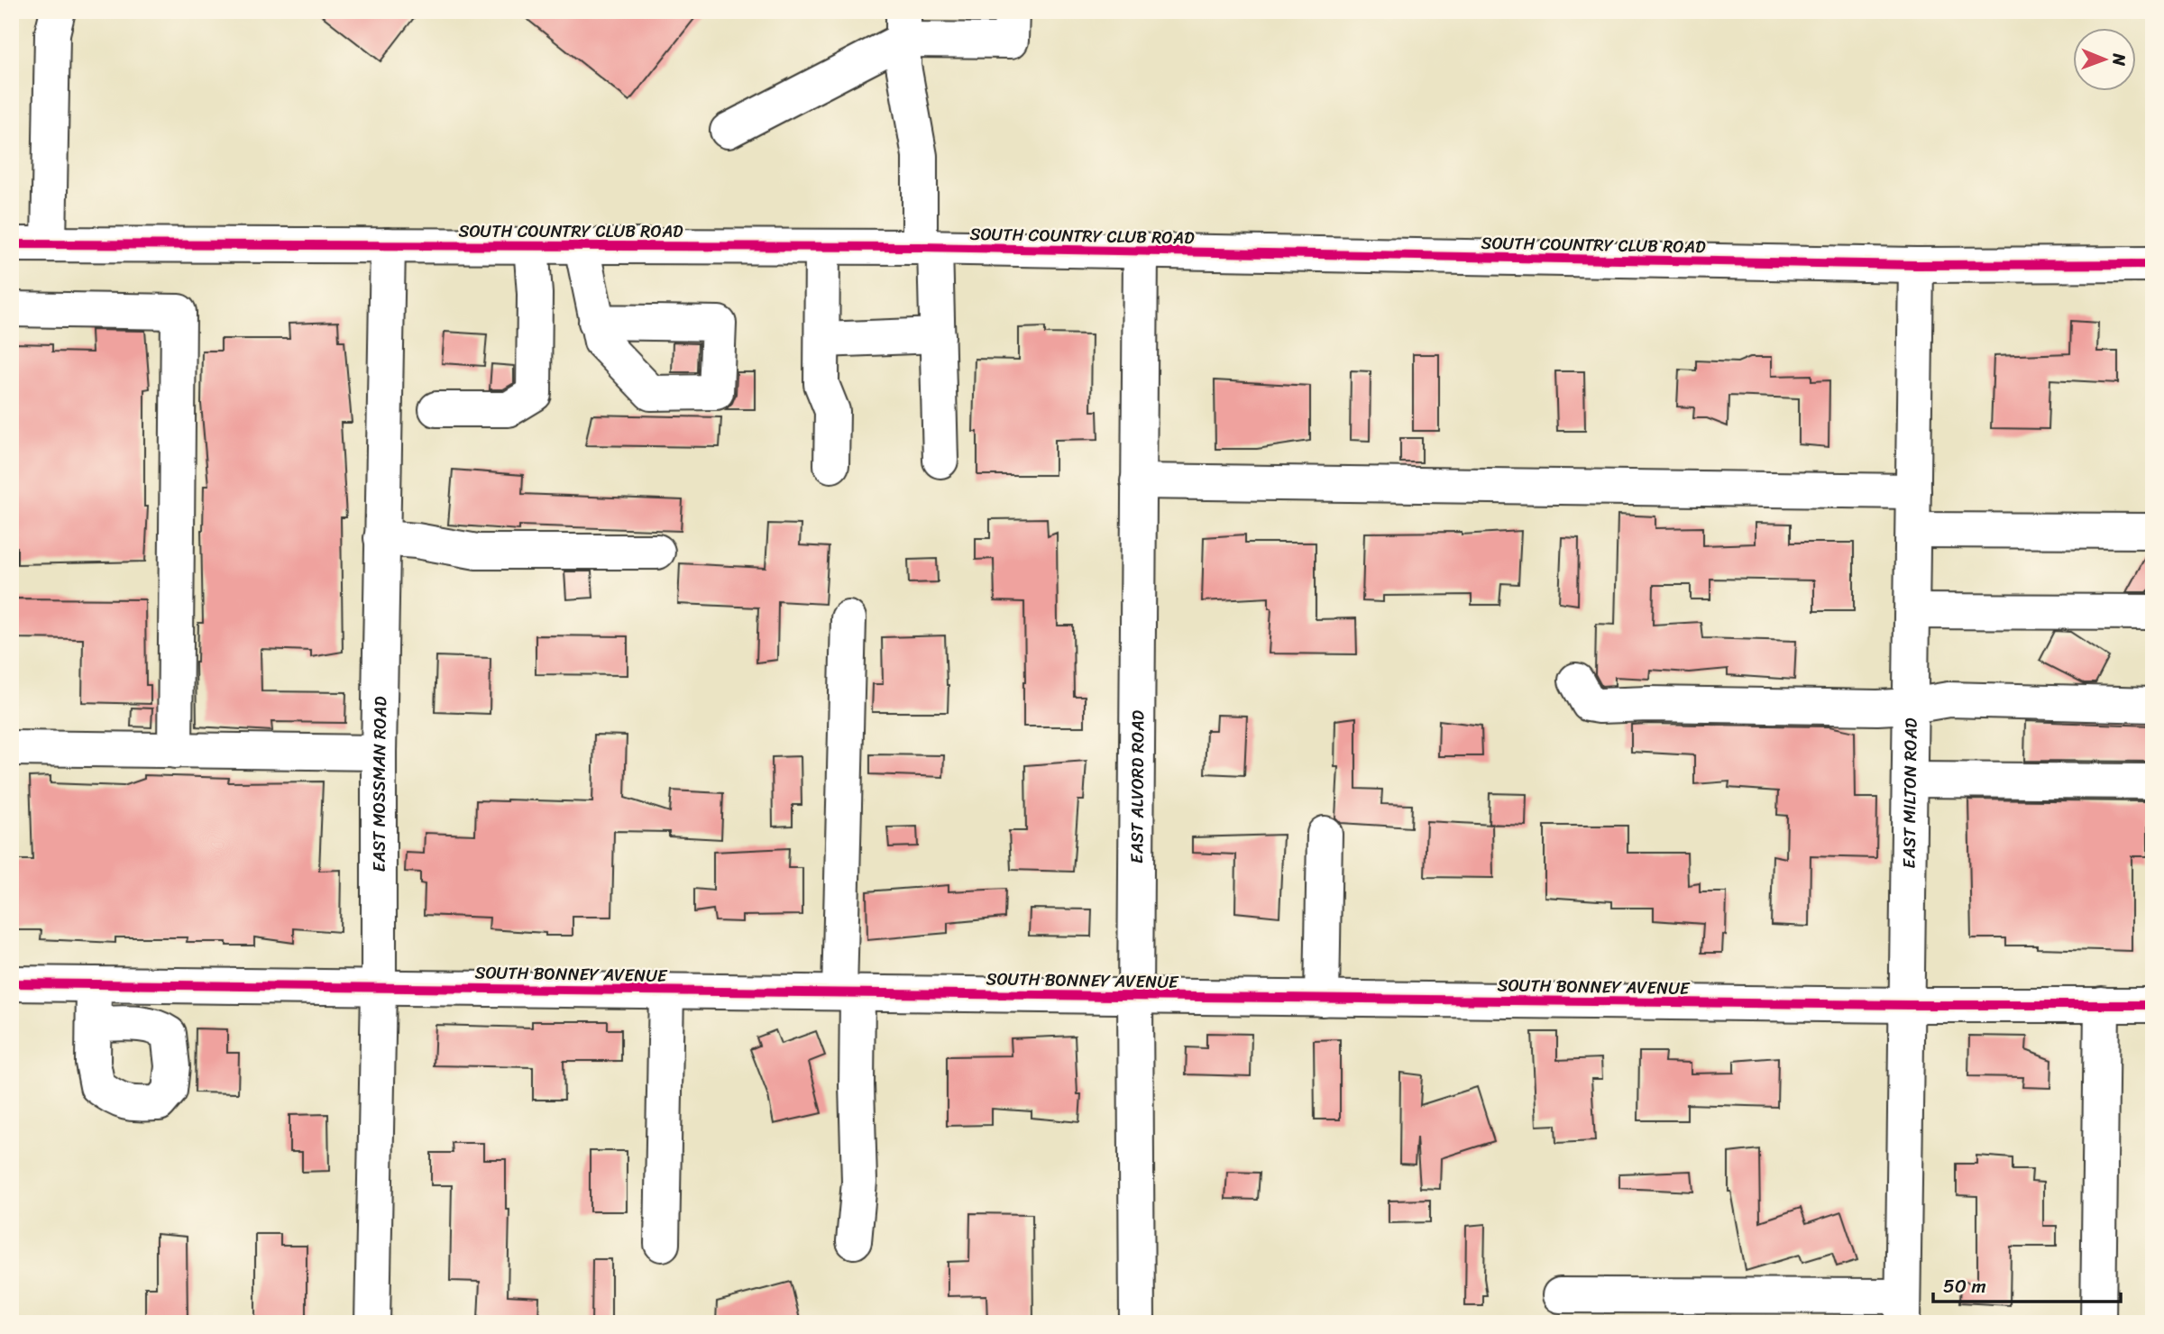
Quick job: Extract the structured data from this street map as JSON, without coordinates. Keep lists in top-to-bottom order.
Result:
{
  "streets": {
    "street": [
      "SOUTH COUNTRY CLUB ROAD",
      "EAST MOSSMAN ROAD",
      "EAST ALVORD ROAD",
      "EAST MILTON ROAD",
      "SOUTH BONNEY AVENUE"
    ]
  },
  "crossings": [
    ["SOUTH COUNTRY CLUB ROAD", "EAST MOSSMAN ROAD"],
    ["SOUTH COUNTRY CLUB ROAD", "EAST ALVORD ROAD"],
    ["SOUTH COUNTRY CLUB ROAD", "EAST MILTON ROAD"],
    ["EAST MOSSMAN ROAD", "SOUTH BONNEY AVENUE"],
    ["EAST ALVORD ROAD", "SOUTH BONNEY AVENUE"],
    ["EAST MILTON ROAD", "SOUTH BONNEY AVENUE"]
  ],
  "scale_bar": "50 m",
  "north": "right"
}
